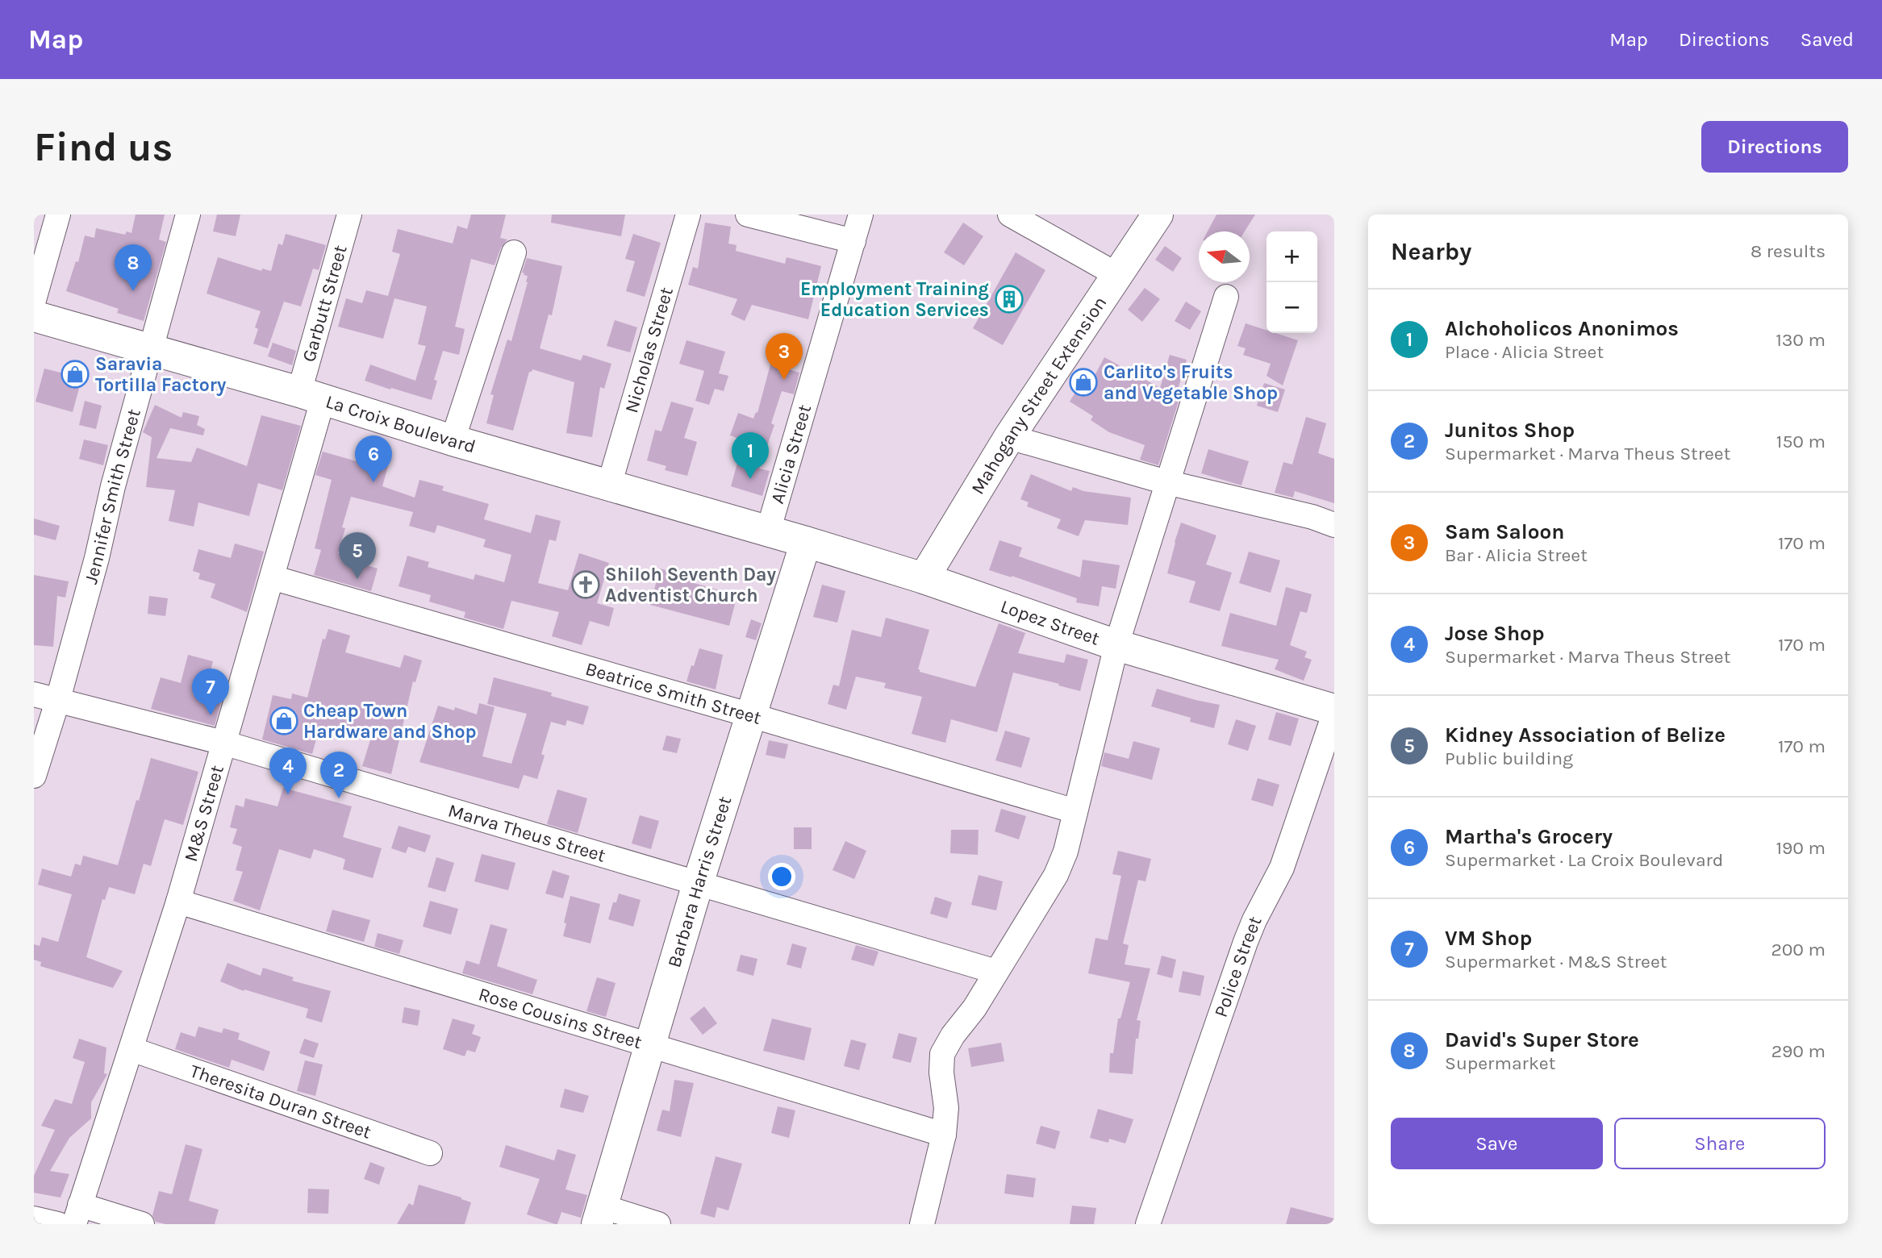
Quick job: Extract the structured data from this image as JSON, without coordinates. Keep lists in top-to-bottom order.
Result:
{
  "streets": {
    "street": [
      "Garbutt Street",
      "Nicholas Street",
      "Mahogany Street Extension",
      "La Croix Boulevard",
      "Alicia Street",
      "Jennifer Smith Street",
      "Lopez Street",
      "Beatrice Smith Street",
      "M&S Street",
      "Marva Theus Street",
      "Barbara Harris Street",
      "Police Street",
      "Rose Cousins Street",
      "Theresita Duran Street"
    ]
  },
  "crossings": [
    ["Garbutt Street", "La Croix Boulevard"],
    ["Garbutt Street", "M&S Street"],
    ["Nicholas Street", "La Croix Boulevard"],
    ["Mahogany Street Extension", "Lopez Street"],
    ["La Croix Boulevard", "Alicia Street"],
    ["La Croix Boulevard", "Jennifer Smith Street"],
    ["La Croix Boulevard", "Lopez Street"],
    ["La Croix Boulevard", "M&S Street"],
    ["Alicia Street", "Lopez Street"],
    ["Jennifer Smith Street", "Marva Theus Street"],
    ["Lopez Street", "Barbara Harris Street"],
    ["Lopez Street", "Police Street"],
    ["Beatrice Smith Street", "M&S Street"],
    ["Beatrice Smith Street", "Barbara Harris Street"],
    ["M&S Street", "Marva Theus Street"],
    ["M&S Street", "Rose Cousins Street"],
    ["M&S Street", "Theresita Duran Street"],
    ["Marva Theus Street", "Barbara Harris Street"],
    ["Barbara Harris Street", "Rose Cousins Street"]
  ],
  "places": {
    "building": ["Employment Training Education Services"],
    "shop": ["Saravia Tortilla Factory", "Carlito's Fruits and Vegetable Shop", "Cheap Town Hardware and Shop"],
    "church": ["Shiloh Seventh Day Adventist Church"]
  },
  "north": "left",
  "page": {
    "header": "Map",
    "nav": ["Map", "Directions", "Saved"],
    "buttons": [
      "Directions",
      ["Save", "Share"]
    ],
    "title": "Find us",
    "heading": ["Nearby", "8 results"],
    "map_buttons": ["+", "−"],
    "pins": [
      "8",
      "3",
      "1",
      "6",
      "5",
      "7",
      "4",
      "2"
    ],
    "list": [
      {
        "mark": "1",
        "name": "Alchoholicos Anonimos",
        "note": "Place · Alicia Street",
        "value": "130 m"
      },
      {
        "mark": "2",
        "name": "Junitos Shop",
        "note": "Supermarket · Marva Theus Street",
        "value": "150 m"
      },
      {
        "mark": "3",
        "name": "Sam Saloon",
        "note": "Bar · Alicia Street",
        "value": "170 m"
      },
      {
        "mark": "4",
        "name": "Jose Shop",
        "note": "Supermarket · Marva Theus Street",
        "value": "170 m"
      },
      {
        "mark": "5",
        "name": "Kidney Association of Belize",
        "note": "Public building",
        "value": "170 m"
      },
      {
        "mark": "6",
        "name": "Martha's Grocery",
        "note": "Supermarket · La Croix Boulevard",
        "value": "190 m"
      },
      {
        "mark": "7",
        "name": "VM Shop",
        "note": "Supermarket · M&S Street",
        "value": "200 m"
      },
      {
        "mark": "8",
        "name": "David's Super Store",
        "note": "Supermarket",
        "value": "290 m"
      }
    ]
  }
}
